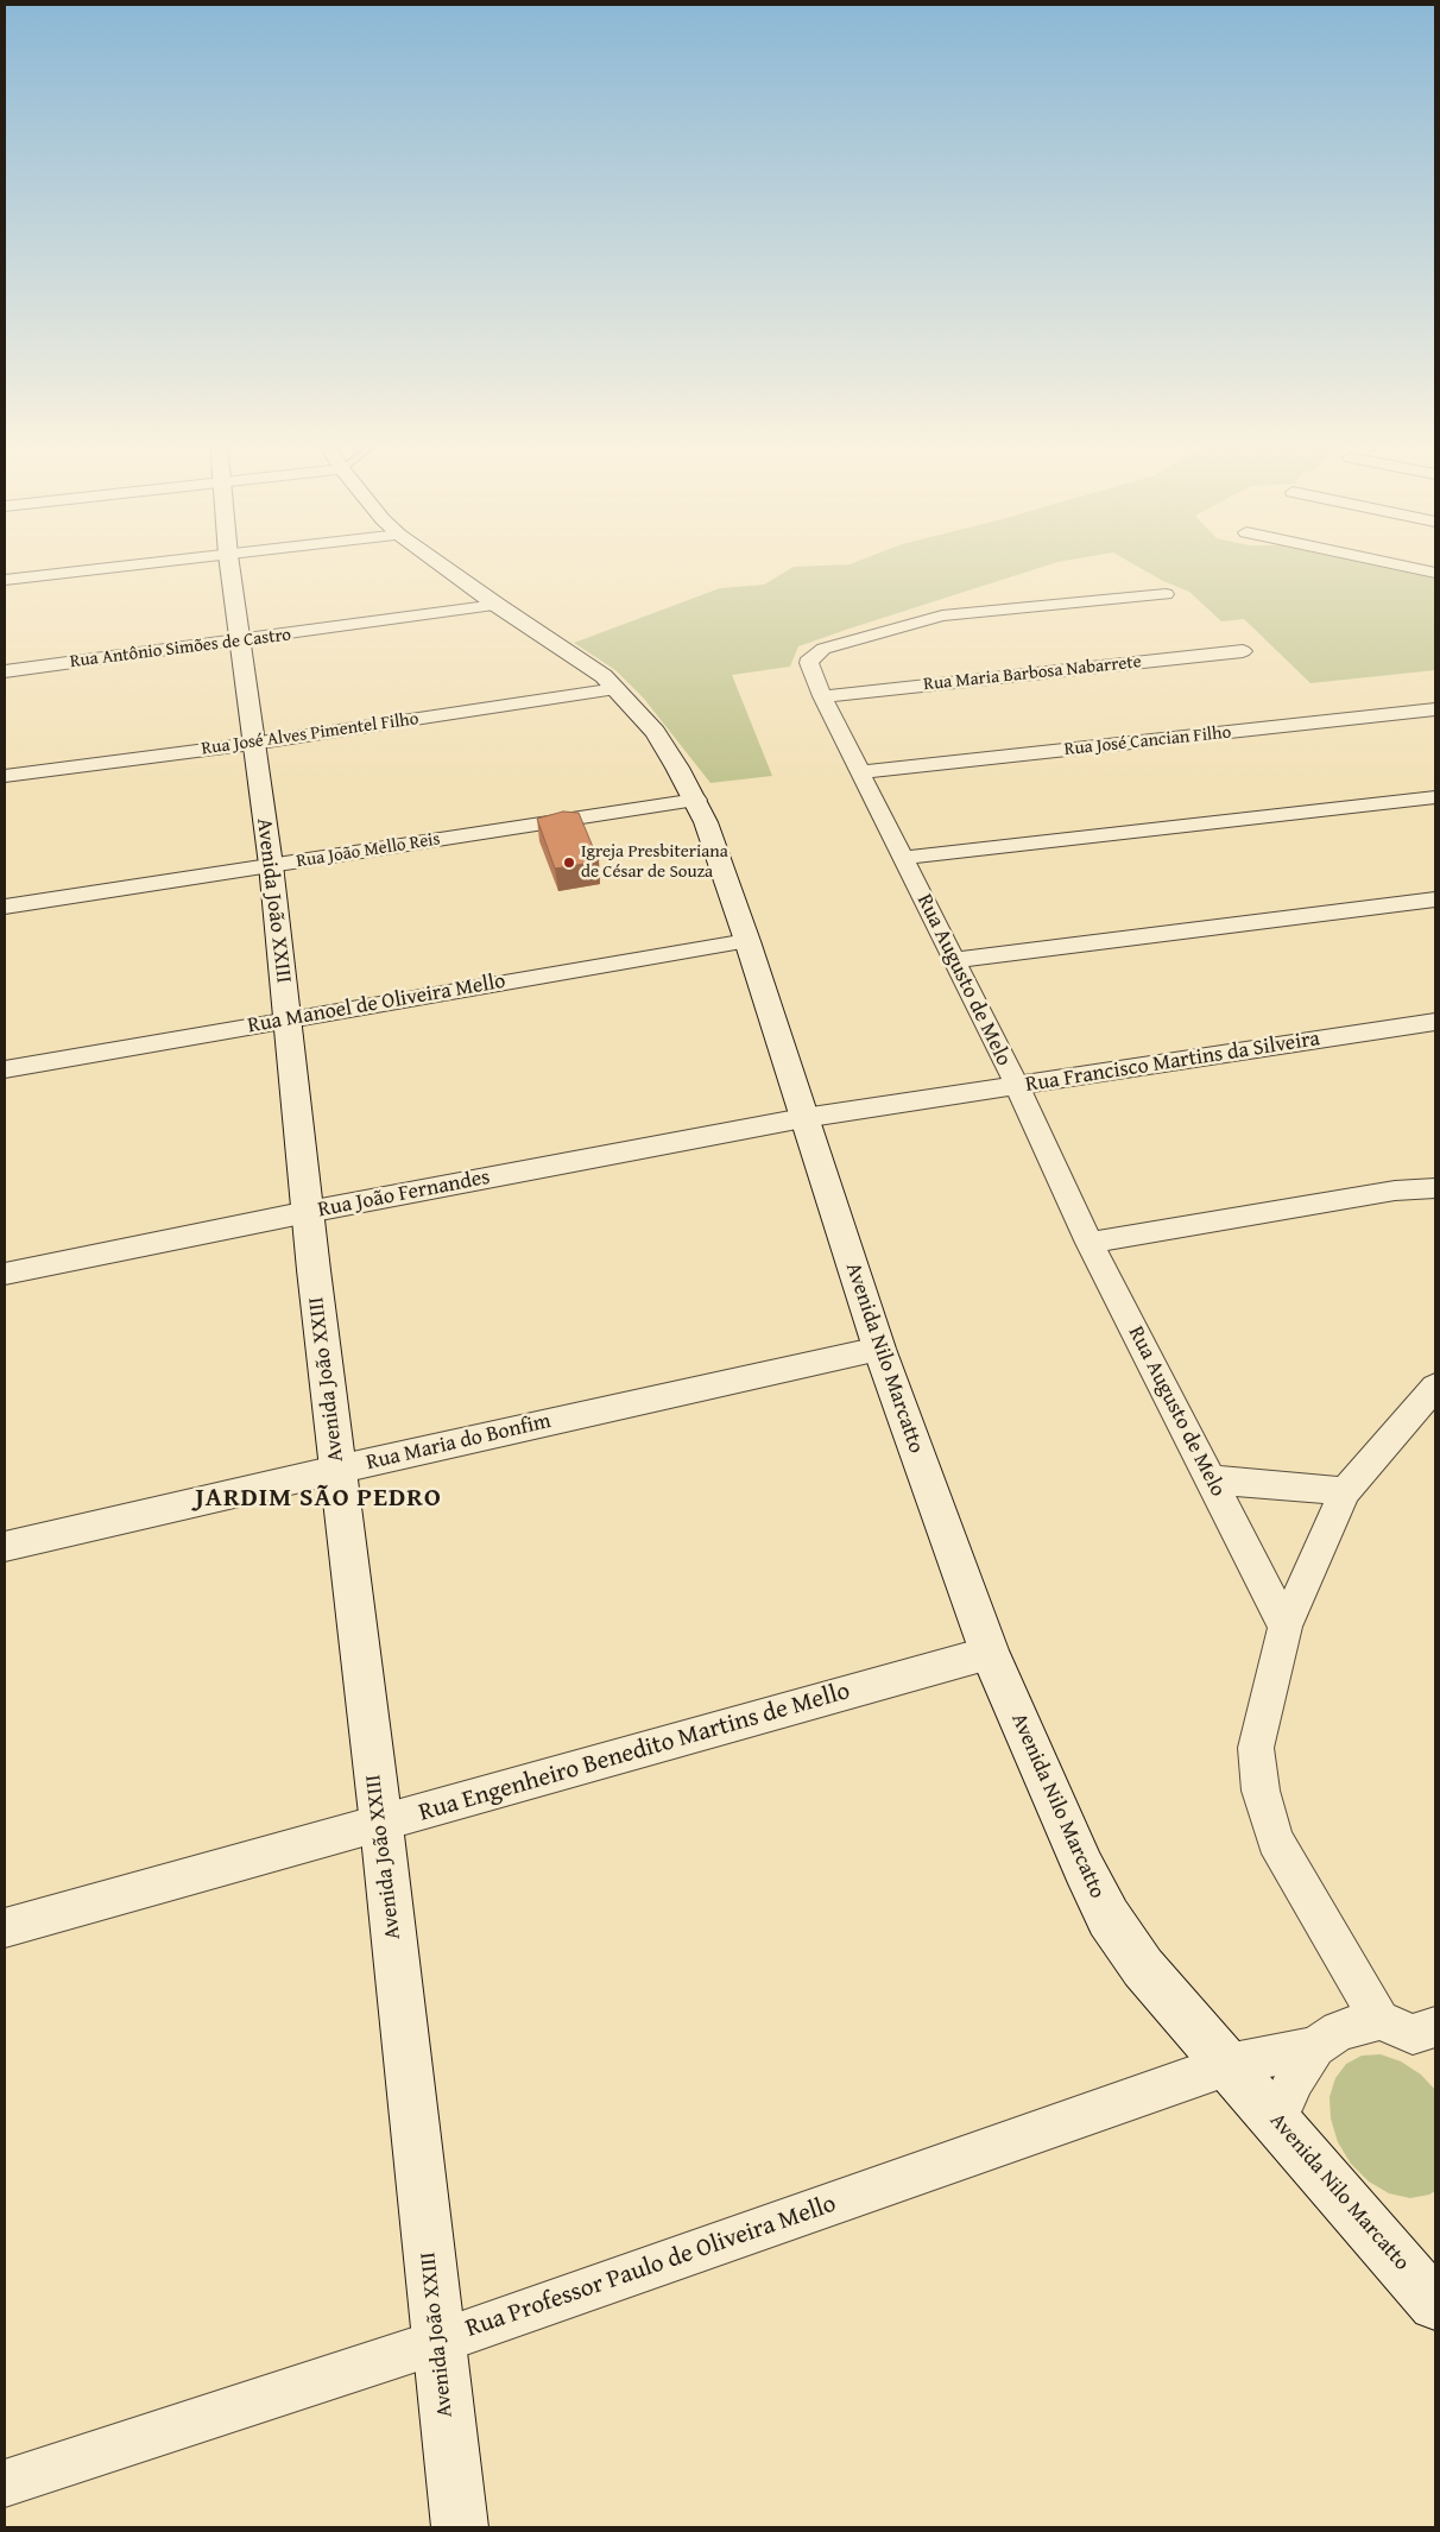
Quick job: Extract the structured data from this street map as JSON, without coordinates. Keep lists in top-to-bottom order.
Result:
{
  "streets": {
    "street": [
      "Rua Antônio Simões de Castro",
      "Rua Maria Barbosa Nabarrete",
      "Rua José Alves Pimentel Filho",
      "Rua José Cancian Filho",
      "Rua João Mello Reis",
      "Avenida João XXIII",
      "Rua Augusto de Melo",
      "Rua Manoel de Oliveira Mello",
      "Rua Francisco Martins da Silveira",
      "Rua João Fernandes",
      "Avenida Nilo Marcatto",
      "Rua Maria do Bonfim",
      "Rua Engenheiro Benedito Martins de Mello",
      "Rua Professor Paulo de Oliveira Mello"
    ]
  },
  "crossings": [
    ["Rua Antônio Simões de Castro", "Avenida João XXIII"],
    ["Rua Antônio Simões de Castro", "Avenida Nilo Marcatto"],
    ["Rua Maria Barbosa Nabarrete", "Rua Augusto de Melo"],
    ["Rua José Alves Pimentel Filho", "Avenida João XXIII"],
    ["Rua José Alves Pimentel Filho", "Avenida Nilo Marcatto"],
    ["Rua José Cancian Filho", "Rua Augusto de Melo"],
    ["Rua João Mello Reis", "Avenida João XXIII"],
    ["Rua João Mello Reis", "Avenida Nilo Marcatto"],
    ["Avenida João XXIII", "Rua Manoel de Oliveira Mello"],
    ["Avenida João XXIII", "Rua João Fernandes"],
    ["Avenida João XXIII", "Rua Maria do Bonfim"],
    ["Avenida João XXIII", "Rua Engenheiro Benedito Martins de Mello"],
    ["Avenida João XXIII", "Rua Professor Paulo de Oliveira Mello"],
    ["Rua Augusto de Melo", "Rua Francisco Martins da Silveira"],
    ["Rua Manoel de Oliveira Mello", "Avenida Nilo Marcatto"],
    ["Rua Francisco Martins da Silveira", "Rua João Fernandes"],
    ["Rua Francisco Martins da Silveira", "Avenida Nilo Marcatto"],
    ["Rua João Fernandes", "Avenida Nilo Marcatto"],
    ["Avenida Nilo Marcatto", "Rua Maria do Bonfim"],
    ["Avenida Nilo Marcatto", "Rua Engenheiro Benedito Martins de Mello"],
    ["Avenida Nilo Marcatto", "Rua Professor Paulo de Oliveira Mello"]
  ],
  "districts": ["JARDIM SÃO PEDRO"],
  "places": ["Igreja Presbiteriana de César de Souza"]
}
